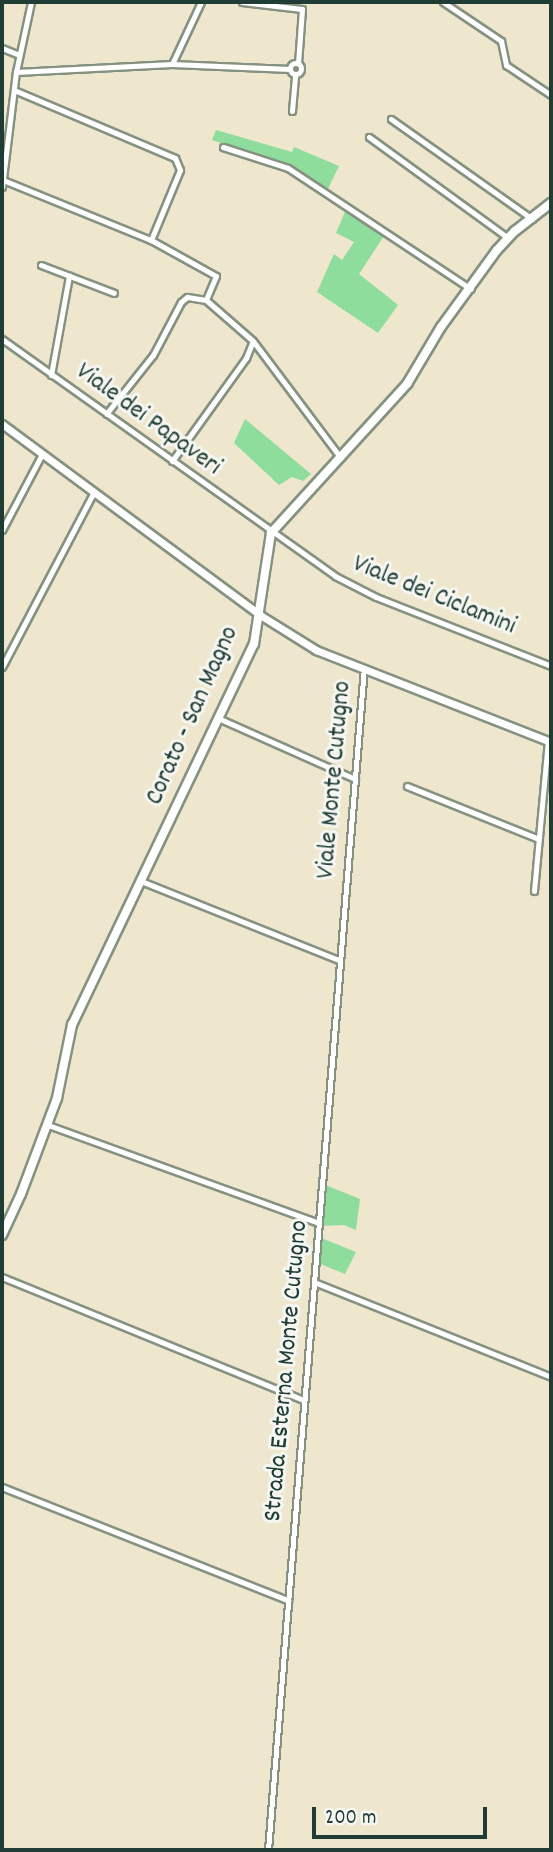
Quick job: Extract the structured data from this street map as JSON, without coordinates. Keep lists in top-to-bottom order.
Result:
{
  "streets": {
    "main road": ["Corato - San Magno"],
    "street": [
      "Viale dei Papaveri",
      "Viale dei Ciclamini",
      "Viale Monte Cutugno",
      "Strada Esterna Monte Cutugno"
    ]
  },
  "crossings": [
    ["Viale dei Papaveri", "Viale dei Ciclamini"],
    ["Viale dei Papaveri", "Corato - San Magno"],
    ["Viale dei Ciclamini", "Corato - San Magno"],
    ["Viale Monte Cutugno", "Strada Esterna Monte Cutugno"]
  ],
  "scale_bar": "200 m"
}
